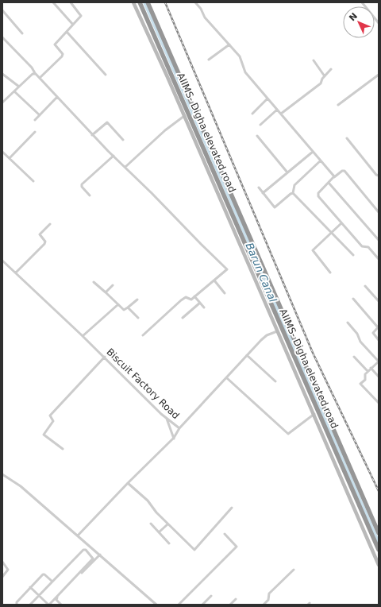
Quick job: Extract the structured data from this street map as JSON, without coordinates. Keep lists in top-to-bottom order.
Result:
{
  "streets": {
    "highway": ["AIIMS- Digha elevated road"],
    "street": ["Biscuit Factory Road"]
  },
  "water": ["Barun Canal"],
  "north": "top left"
}
